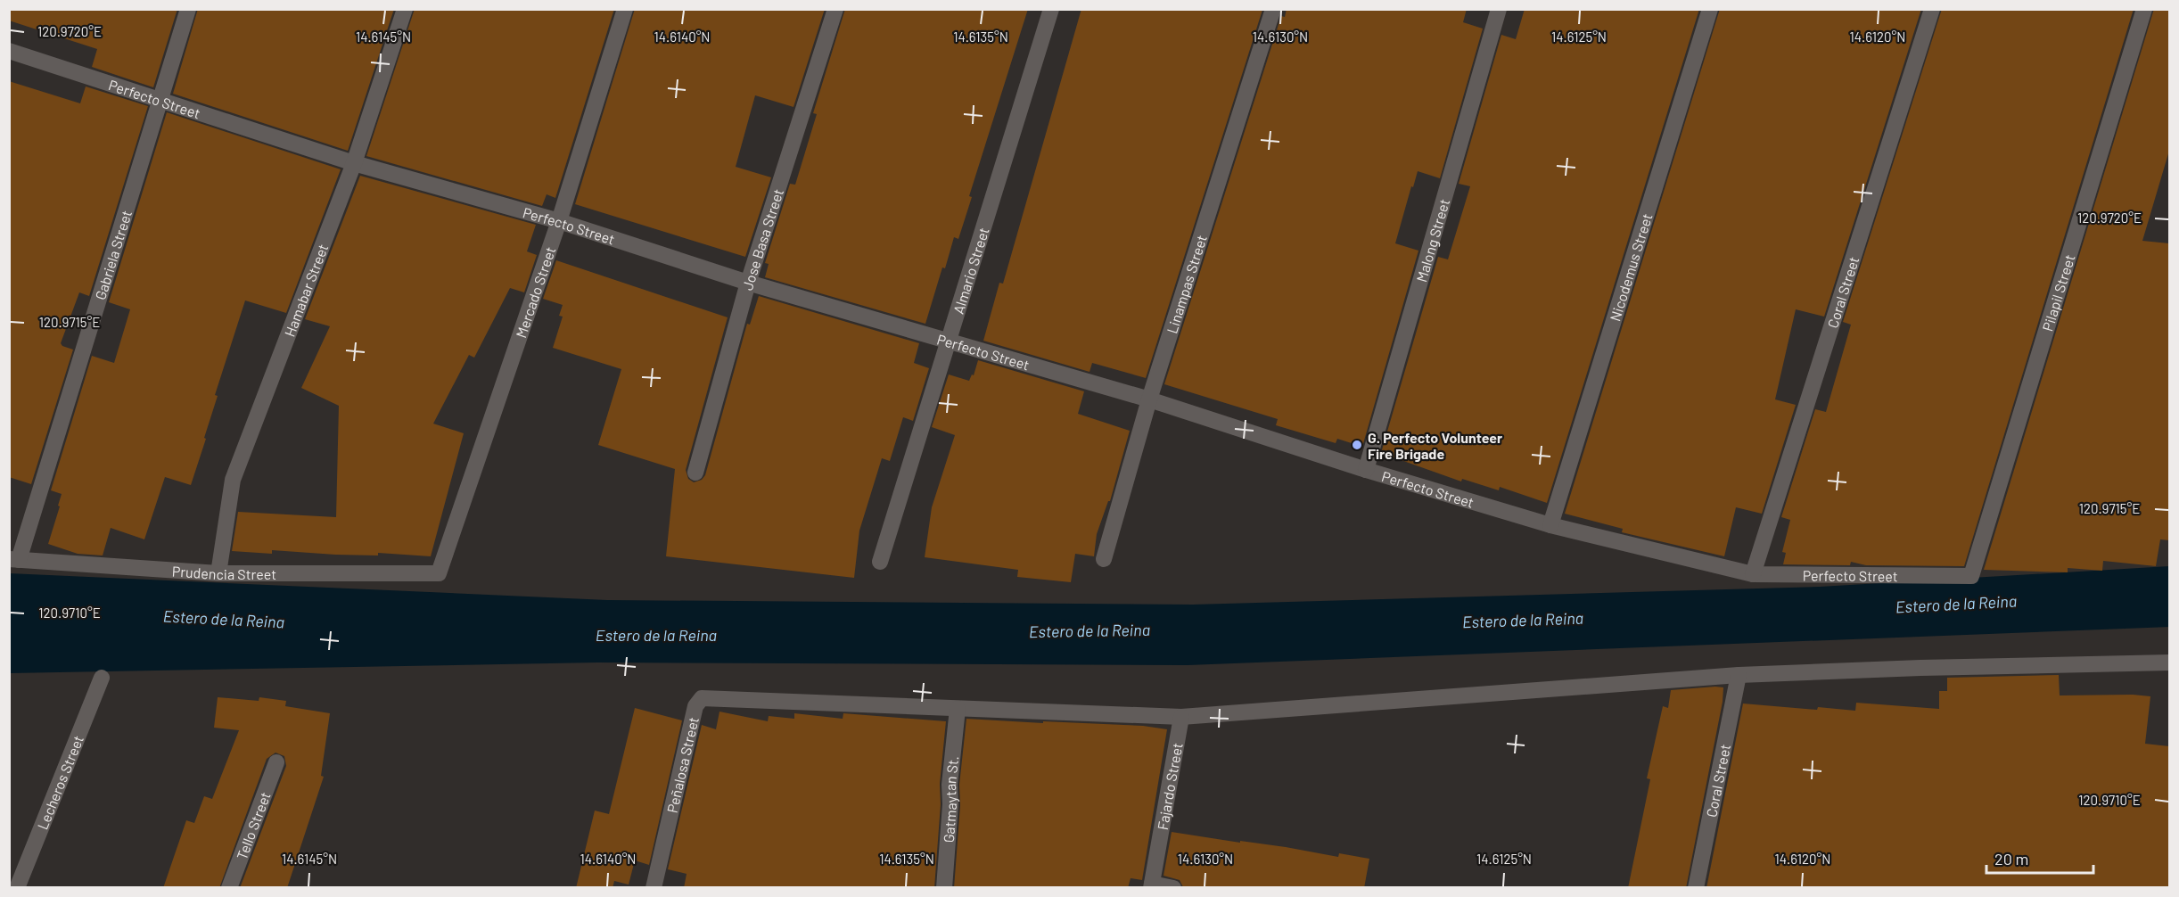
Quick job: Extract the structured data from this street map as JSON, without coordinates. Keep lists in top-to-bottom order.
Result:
{
  "streets": {
    "street": [
      "Perfecto Street",
      "Jose Basa Street",
      "Malong Street",
      "Gabriela Street",
      "Nicodemus Street",
      "Almario Street",
      "Linampas Street",
      "Hamabar Street",
      "Coral Street",
      "Mercado Street",
      "Pilapil Street",
      "Prudencia Street",
      "Peñalosa Street",
      "Lecheros Street",
      "Fajardo Street",
      "Gatmaytan St.",
      "Tello Street"
    ]
  },
  "crossings": [
    ["Perfecto Street", "Jose Basa Street"],
    ["Perfecto Street", "Malong Street"],
    ["Perfecto Street", "Gabriela Street"],
    ["Perfecto Street", "Nicodemus Street"],
    ["Perfecto Street", "Almario Street"],
    ["Perfecto Street", "Linampas Street"],
    ["Perfecto Street", "Hamabar Street"],
    ["Perfecto Street", "Coral Street"],
    ["Perfecto Street", "Mercado Street"],
    ["Perfecto Street", "Pilapil Street"],
    ["Gabriela Street", "Prudencia Street"],
    ["Hamabar Street", "Prudencia Street"],
    ["Mercado Street", "Prudencia Street"],
    ["Peñalosa Street", "Gatmaytan St."]
  ],
  "water": ["Estero de la Reina"],
  "places": ["G. Perfecto Volunteer Fire Brigade"],
  "scale_bar": "20 m",
  "coordinates": [
    "120.9720°E",
    "14.6145°N",
    "14.6140°N",
    "14.6135°N",
    "14.6130°N",
    "14.6125°N",
    "14.6120°N",
    "120.9715°E",
    "120.9710°E"
  ]
}
